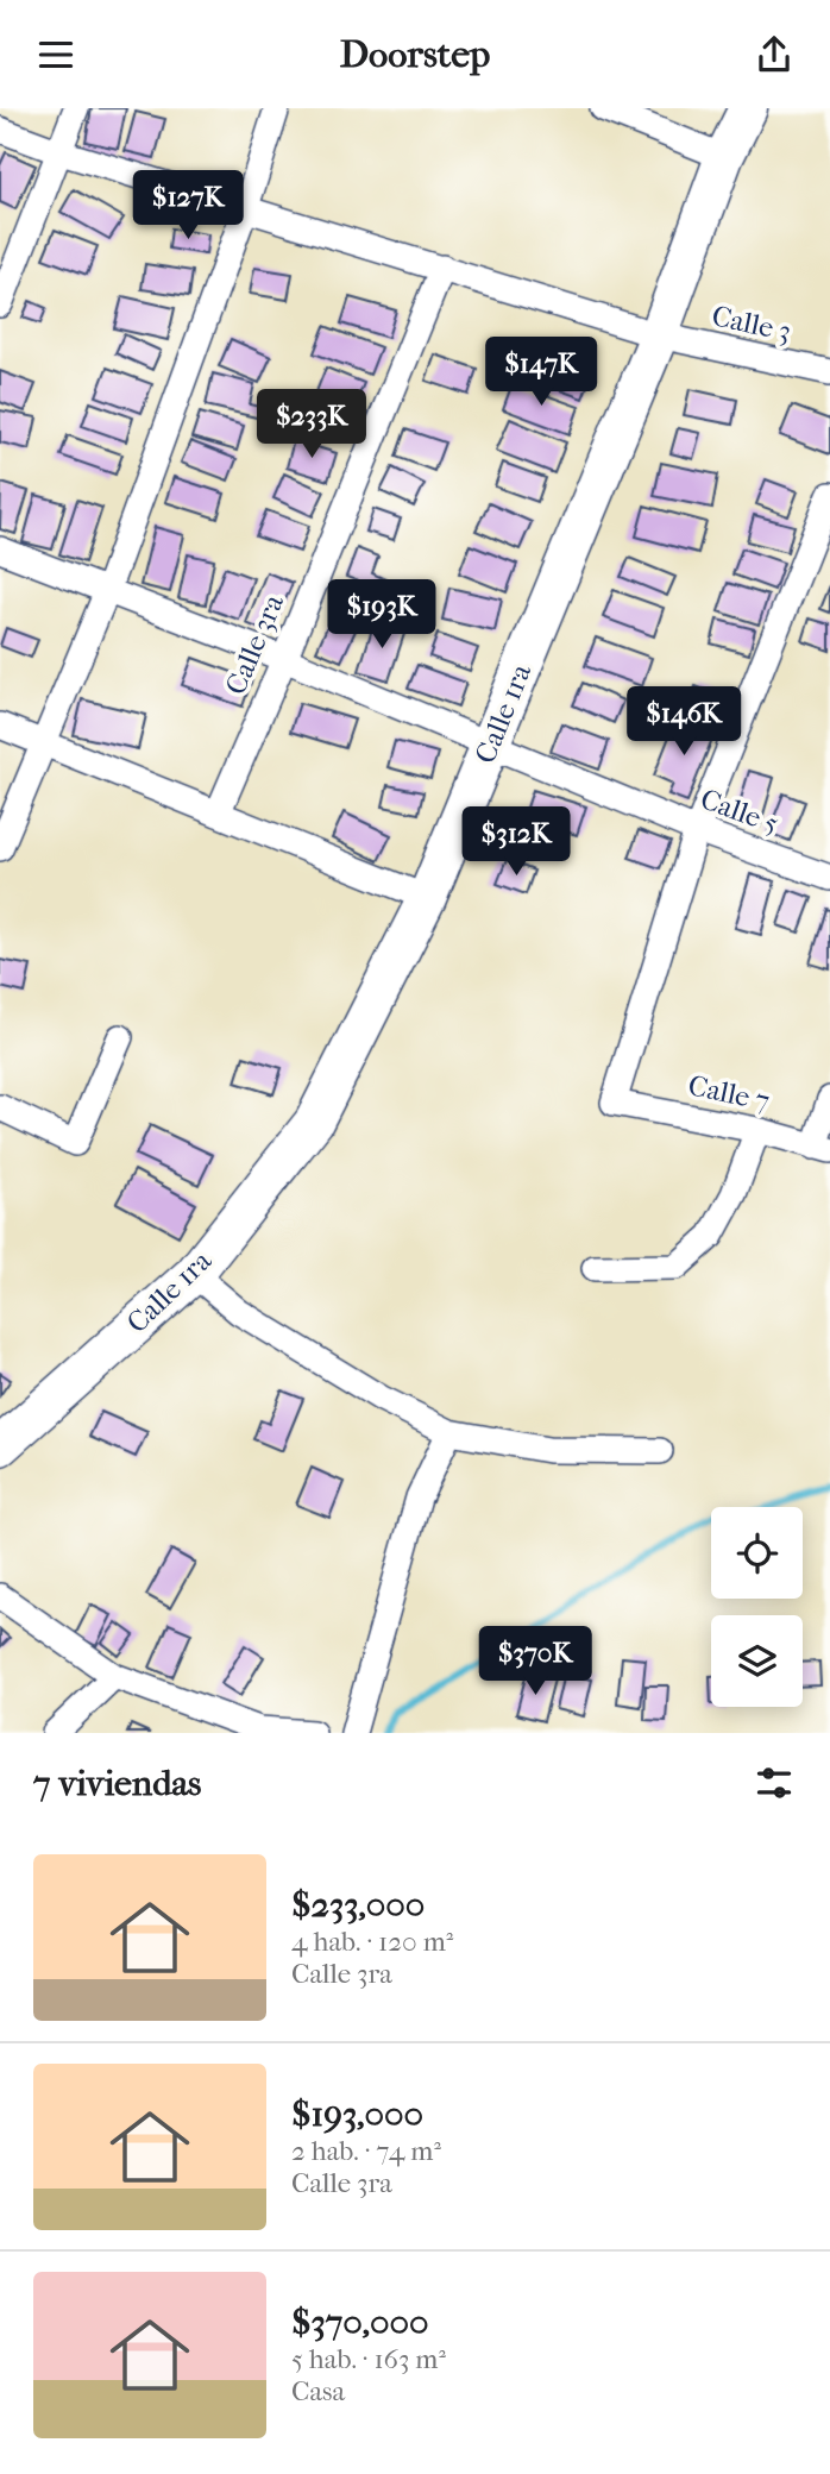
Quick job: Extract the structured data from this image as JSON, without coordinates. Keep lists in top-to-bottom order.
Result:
{
  "streets": {
    "main road": ["Calle 1ra"],
    "street": [
      "Calle 3",
      "Calle 3ra",
      "Calle 5",
      "Calle 7"
    ]
  },
  "crossings": [
    ["Calle 3", "Calle 3ra"],
    ["Calle 3", "Calle 1ra"],
    ["Calle 3ra", "Calle 5"],
    ["Calle 1ra", "Calle 5"],
    ["Calle 5", "Calle 7"]
  ],
  "page": {
    "header": "Doorstep",
    "price": [
      "$127K",
      "$147K",
      "$233K",
      "$193K",
      "$146K",
      "$312K",
      "$370K"
    ],
    "heading": "7 viviendas",
    "list": [
      {
        "name": "$233,000",
        "note": "4 hab. · 120 m² · Calle 3ra"
      },
      {
        "name": "$193,000",
        "note": "2 hab. · 74 m² · Calle 3ra"
      },
      {
        "name": "$370,000",
        "note": "5 hab. · 163 m² · Casa"
      }
    ]
  }
}
